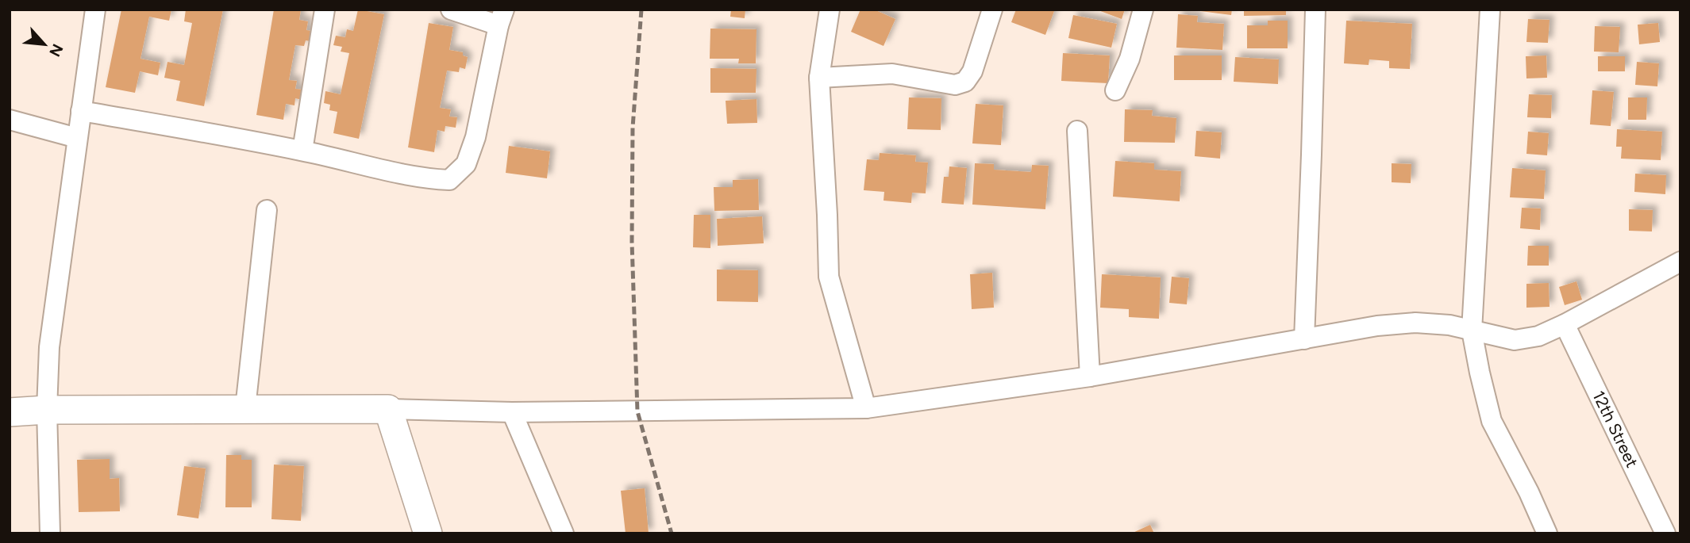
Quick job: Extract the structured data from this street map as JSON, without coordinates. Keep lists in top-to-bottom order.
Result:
{
  "streets": {
    "street": ["12th Street"]
  },
  "north": "bottom right"
}
